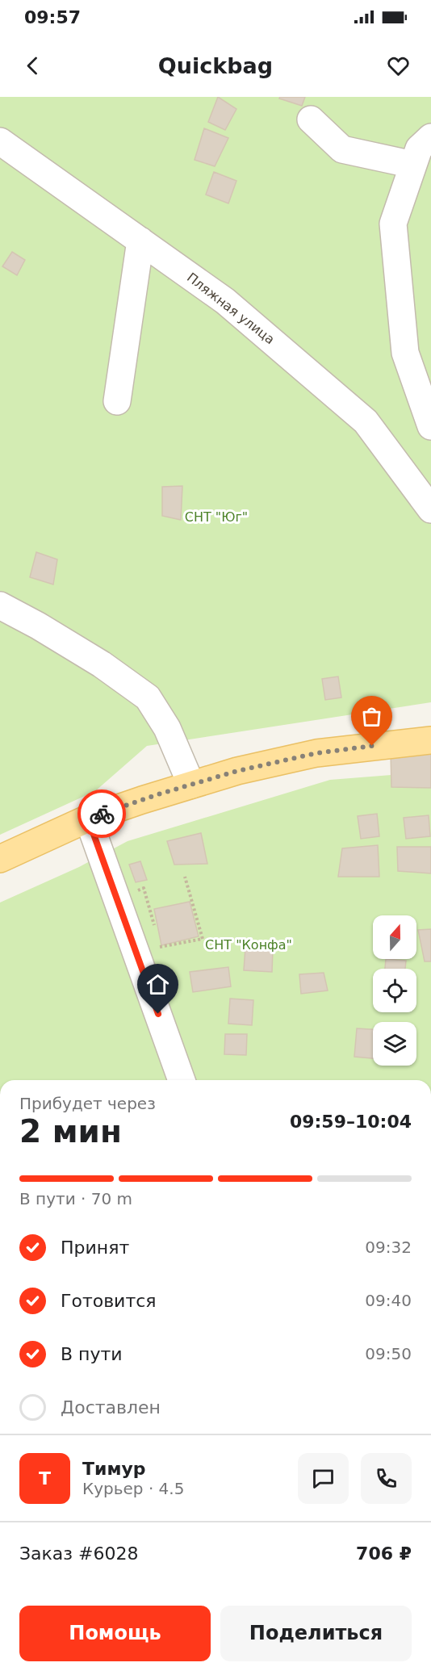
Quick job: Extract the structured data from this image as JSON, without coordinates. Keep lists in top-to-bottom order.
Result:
{
  "streets": {
    "street": ["Пляжная улица"]
  },
  "parks": ["СНТ \"Юг\"", "СНТ \"Конфа\""],
  "north": "top",
  "page": {
    "status": "09:57",
    "header": "Quickbag",
    "heading": ["2 мин", "Прибудет через", "09:59–10:04"],
    "panel": [
      "Тимур",
      "Курьер · 4.5",
      "Заказ #6028",
      "706 ₽"
    ],
    "bar": "В пути · 70 m",
    "list": [
      ["Принят", "09:32"],
      ["Готовится", "09:40"],
      ["В пути", "09:50"],
      "Доставлен"
    ],
    "round": "Т",
    "buttons": ["Помощь", "Поделиться"]
  }
}
